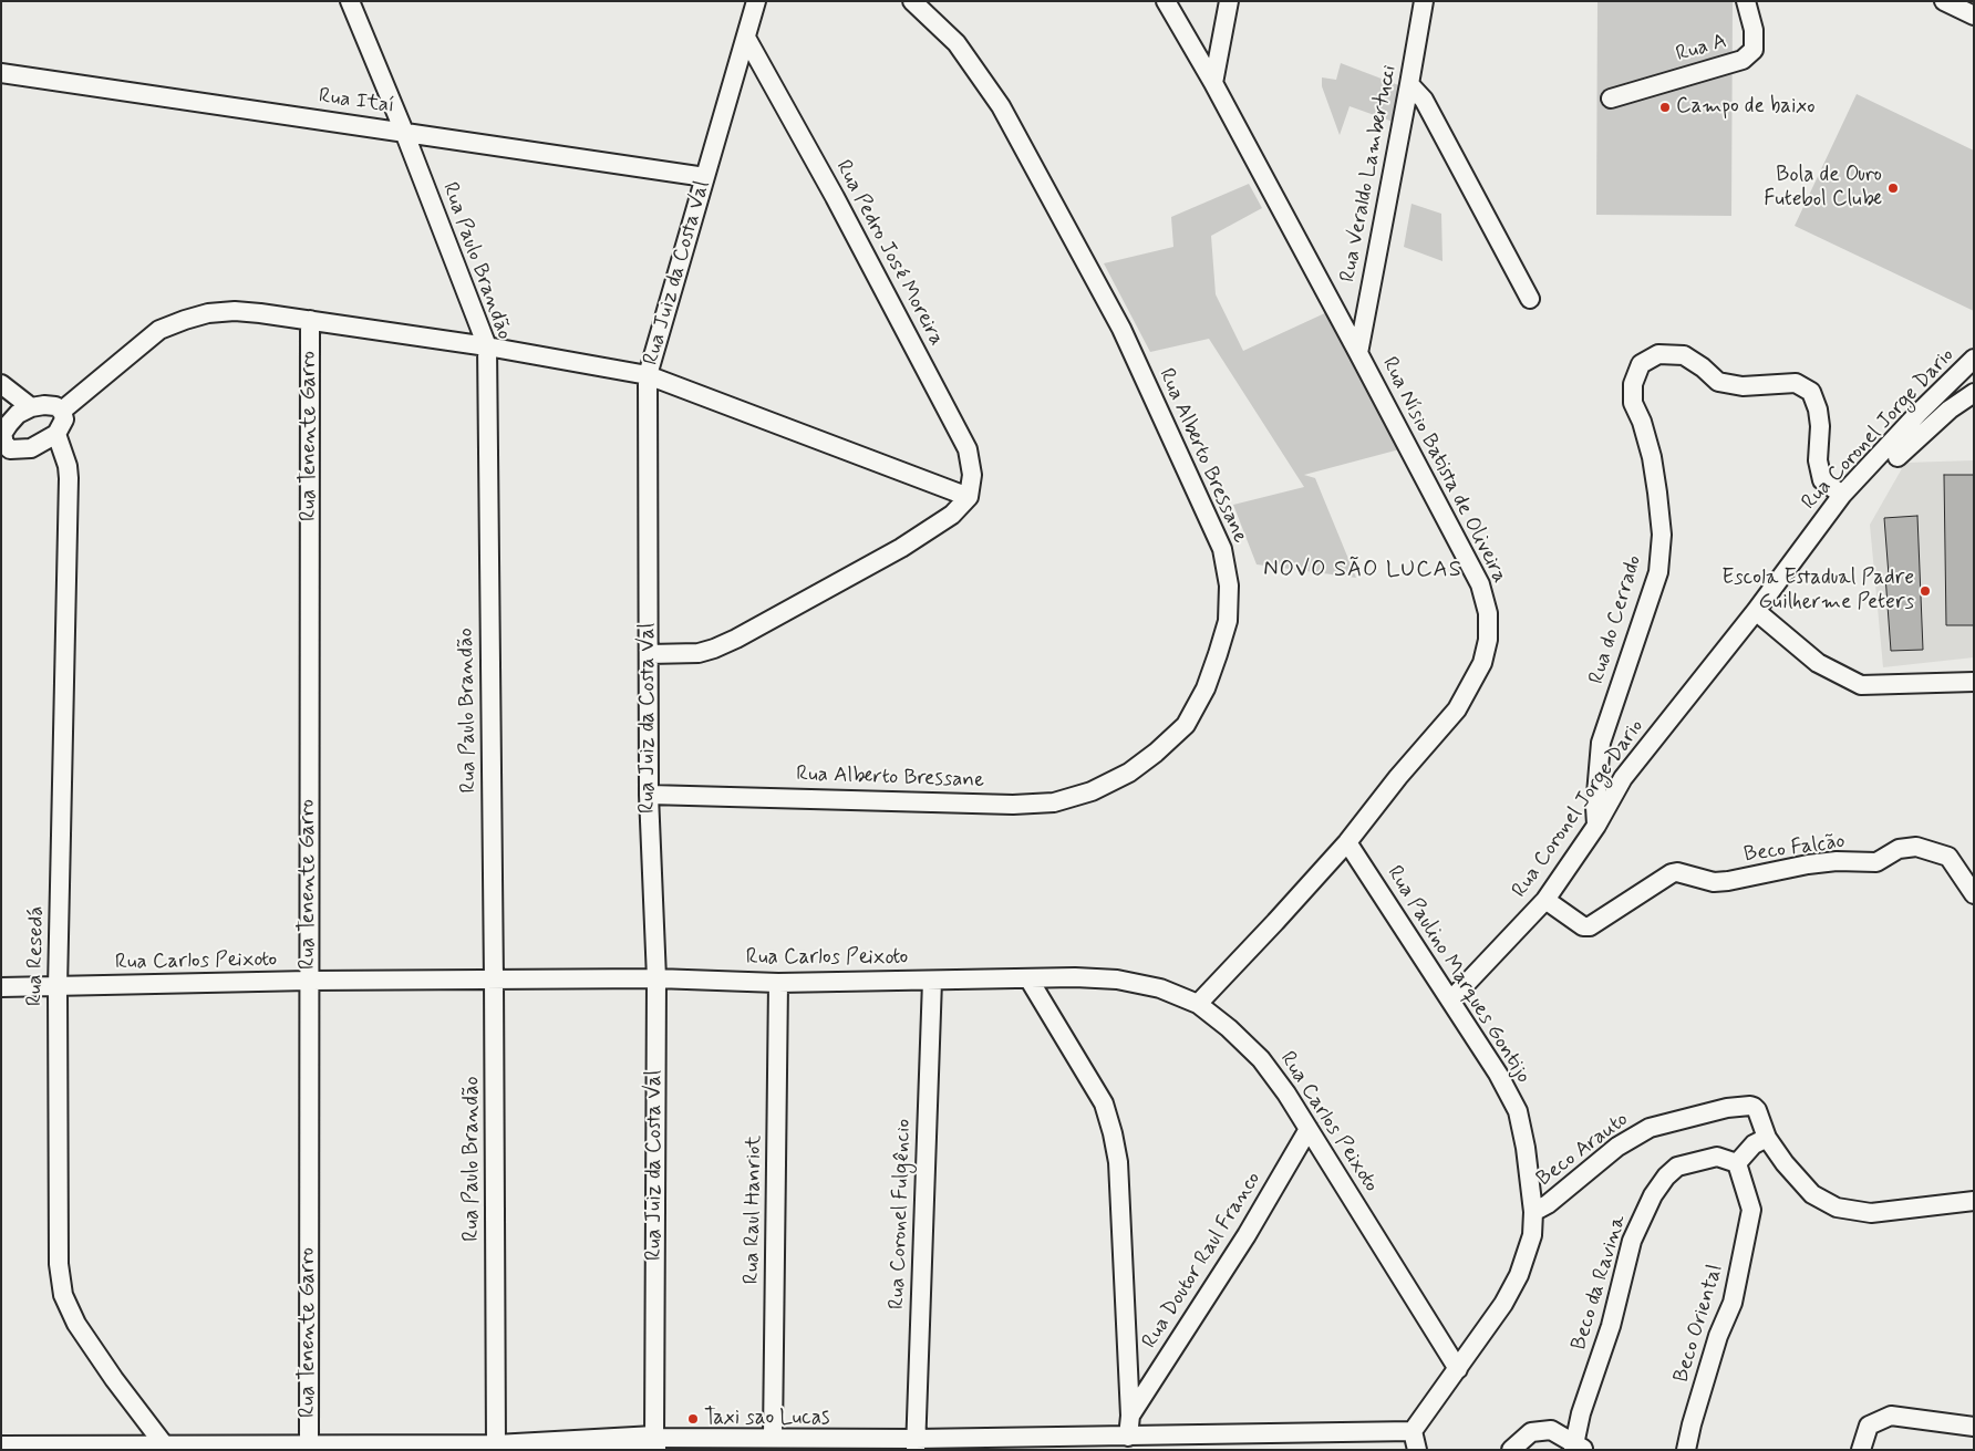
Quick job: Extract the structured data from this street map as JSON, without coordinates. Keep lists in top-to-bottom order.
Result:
{
  "streets": {
    "street": [
      "Rua A",
      "Rua Itaí",
      "Rua Veraldo Lambertucci",
      "Rua Pedro José Moreira",
      "Rua Paulo Brandão",
      "Rua Juiz da Costa Val",
      "Rua Coronel Jorge Dario",
      "Rua Tenente Garro",
      "Rua Alberto Bressane",
      "Rua Nísio Batista de Oliveira",
      "Rua do Cerrado",
      "Beco Falcão",
      "Rua Resedá",
      "Rua Carlos Peixoto",
      "Rua Paulino Marques Gontijo",
      "Beco Arauto",
      "Rua Raul Hanriot",
      "Rua Coronel Fulgêncio",
      "Rua Doutor Raul Franco",
      "Beco da Ravina",
      "Beco Oriental"
    ]
  },
  "crossings": [
    ["Rua Itaí", "Rua Paulo Brandão"],
    ["Rua Itaí", "Rua Juiz da Costa Val"],
    ["Rua Veraldo Lambertucci", "Rua Nísio Batista de Oliveira"],
    ["Rua Pedro José Moreira", "Rua Juiz da Costa Val"],
    ["Rua Paulo Brandão", "Rua Carlos Peixoto"],
    ["Rua Juiz da Costa Val", "Rua Alberto Bressane"],
    ["Rua Juiz da Costa Val", "Rua Carlos Peixoto"],
    ["Rua Coronel Jorge Dario", "Rua do Cerrado"],
    ["Rua Coronel Jorge Dario", "Beco Falcão"],
    ["Rua Coronel Jorge Dario", "Rua Paulino Marques Gontijo"],
    ["Rua Tenente Garro", "Rua Carlos Peixoto"],
    ["Rua Nísio Batista de Oliveira", "Rua Carlos Peixoto"],
    ["Rua Nísio Batista de Oliveira", "Rua Paulino Marques Gontijo"],
    ["Rua Resedá", "Rua Carlos Peixoto"],
    ["Rua Carlos Peixoto", "Rua Paulino Marques Gontijo"],
    ["Rua Carlos Peixoto", "Rua Raul Hanriot"],
    ["Rua Carlos Peixoto", "Rua Coronel Fulgêncio"],
    ["Rua Carlos Peixoto", "Rua Doutor Raul Franco"],
    ["Rua Paulino Marques Gontijo", "Beco Arauto"],
    ["Beco da Ravina", "Beco Oriental"]
  ],
  "districts": ["NOVO SÃO LUCAS"],
  "places": [
    "Campo de baixo",
    "Bola de Ouro Futebol Clube",
    "Escola Estadual Padre Guilherme Peters",
    "Taxi sao Lucas"
  ]
}
